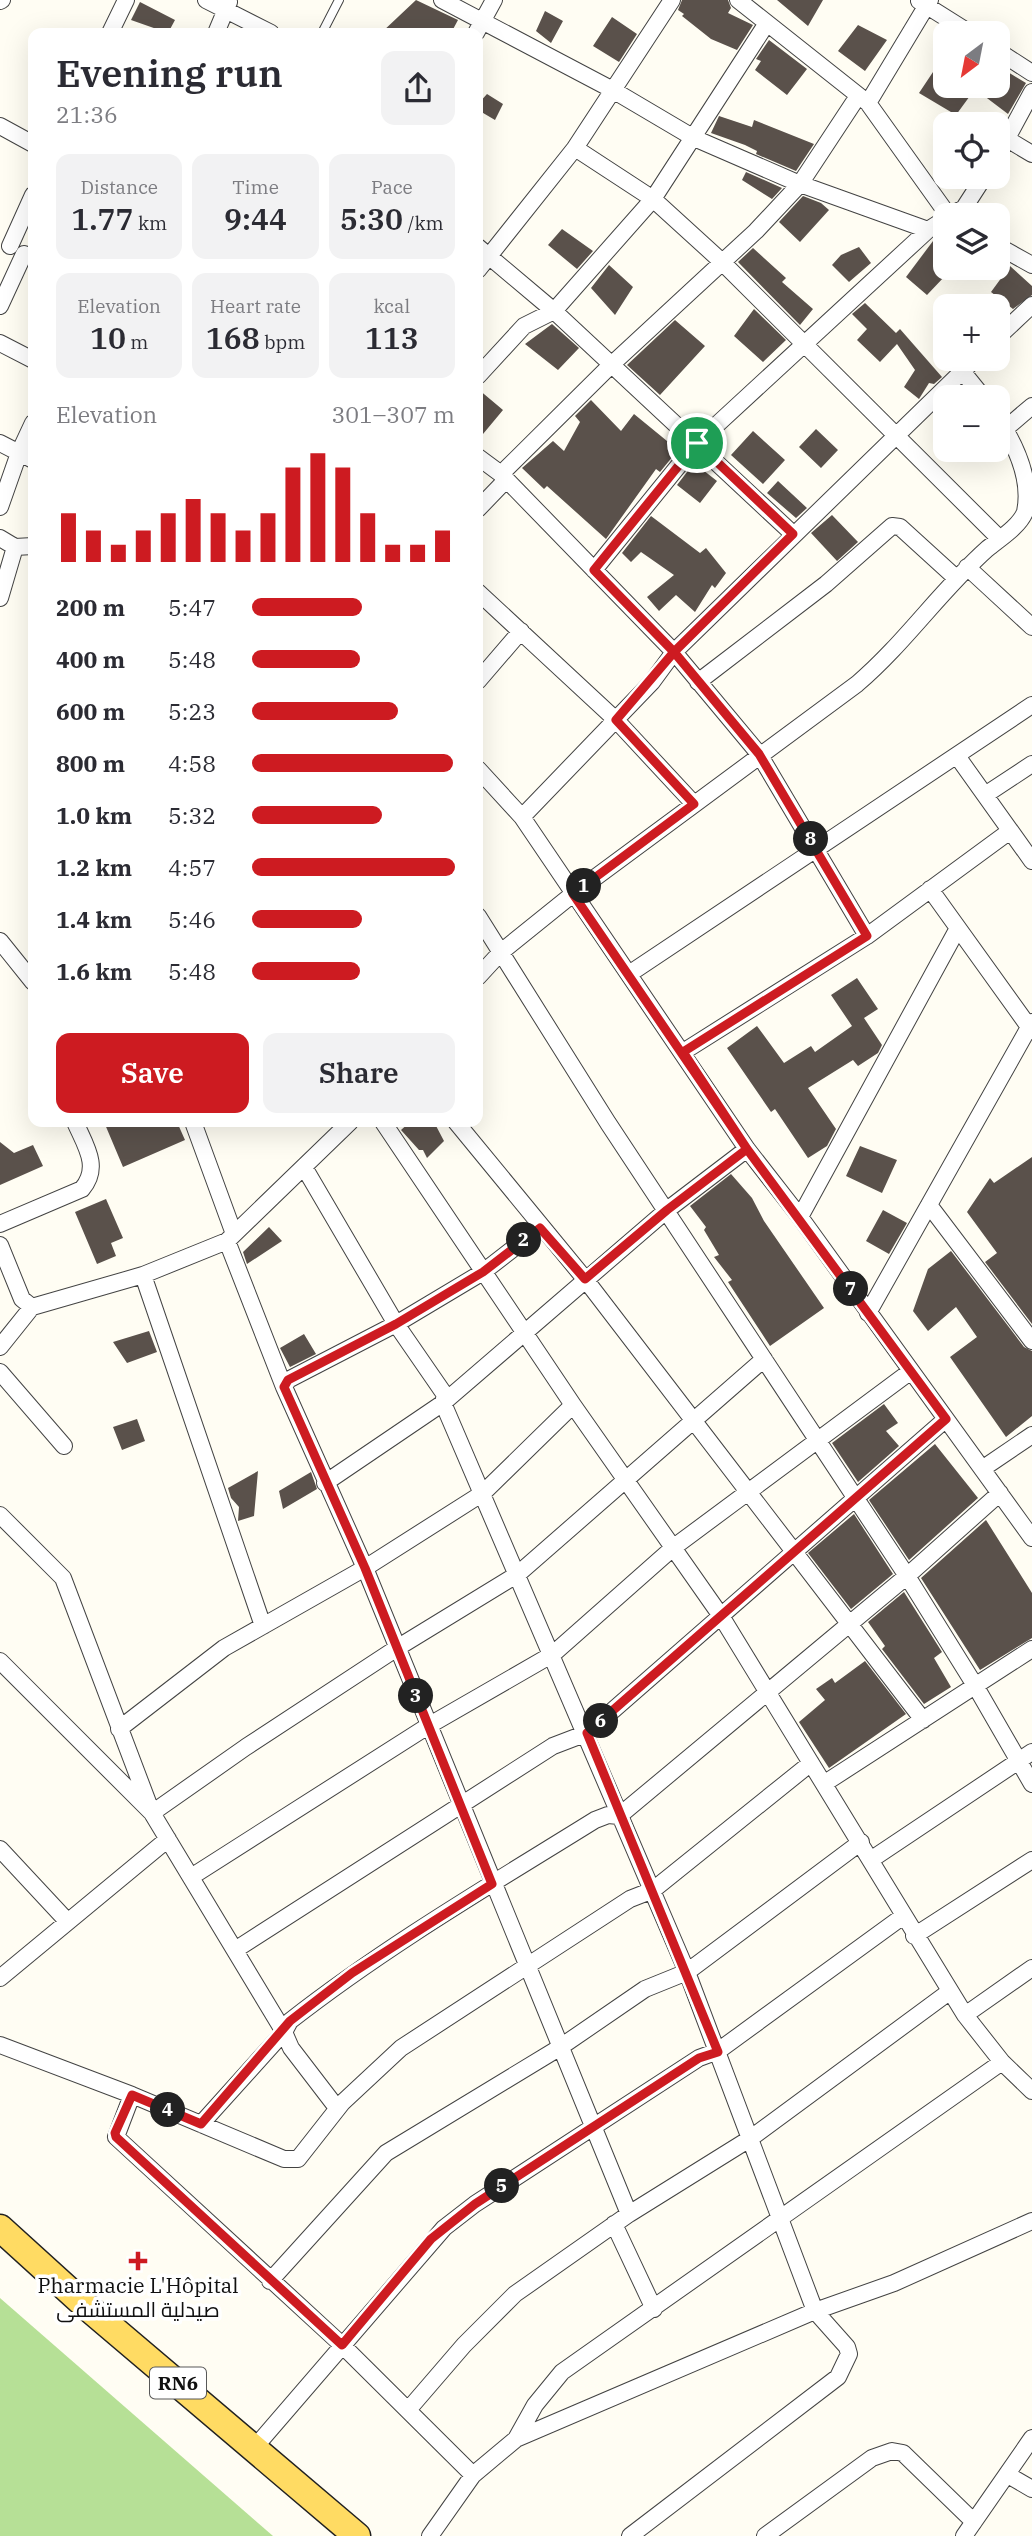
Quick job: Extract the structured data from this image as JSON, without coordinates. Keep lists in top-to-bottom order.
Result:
{
  "streets": {
    "main road": ["RN6"]
  },
  "places": {
    "health": ["Pharmacie L'Hôpital صيدلية المستشفى"]
  },
  "north": "bottom left",
  "page": {
    "map_buttons": ["+", "−"],
    "heading": ["Evening run", "21:36"],
    "stats": [
      ["Distance", "1.77 km"],
      ["Time", "9:44"],
      ["Pace", "5:30 /km"],
      ["Elevation", "10 m"],
      ["Heart rate", "168 bpm"],
      ["kcal", "113"]
    ],
    "chart": ["Elevation", "301–307 m"],
    "list": [
      {
        "name": "200 m",
        "note": "5:47"
      },
      {
        "name": "400 m",
        "note": "5:48"
      },
      {
        "name": "600 m",
        "note": "5:23"
      },
      {
        "name": "800 m",
        "note": "4:58"
      },
      {
        "name": "1.0 km",
        "note": "5:32"
      },
      {
        "name": "1.2 km",
        "note": "4:57"
      },
      {
        "name": "1.4 km",
        "note": "5:46"
      },
      {
        "name": "1.6 km",
        "note": "5:48"
      }
    ],
    "pins": [
      "8",
      "1",
      "2",
      "7",
      "3",
      "6",
      "4",
      "5"
    ],
    "buttons": ["Save", "Share"]
  }
}
